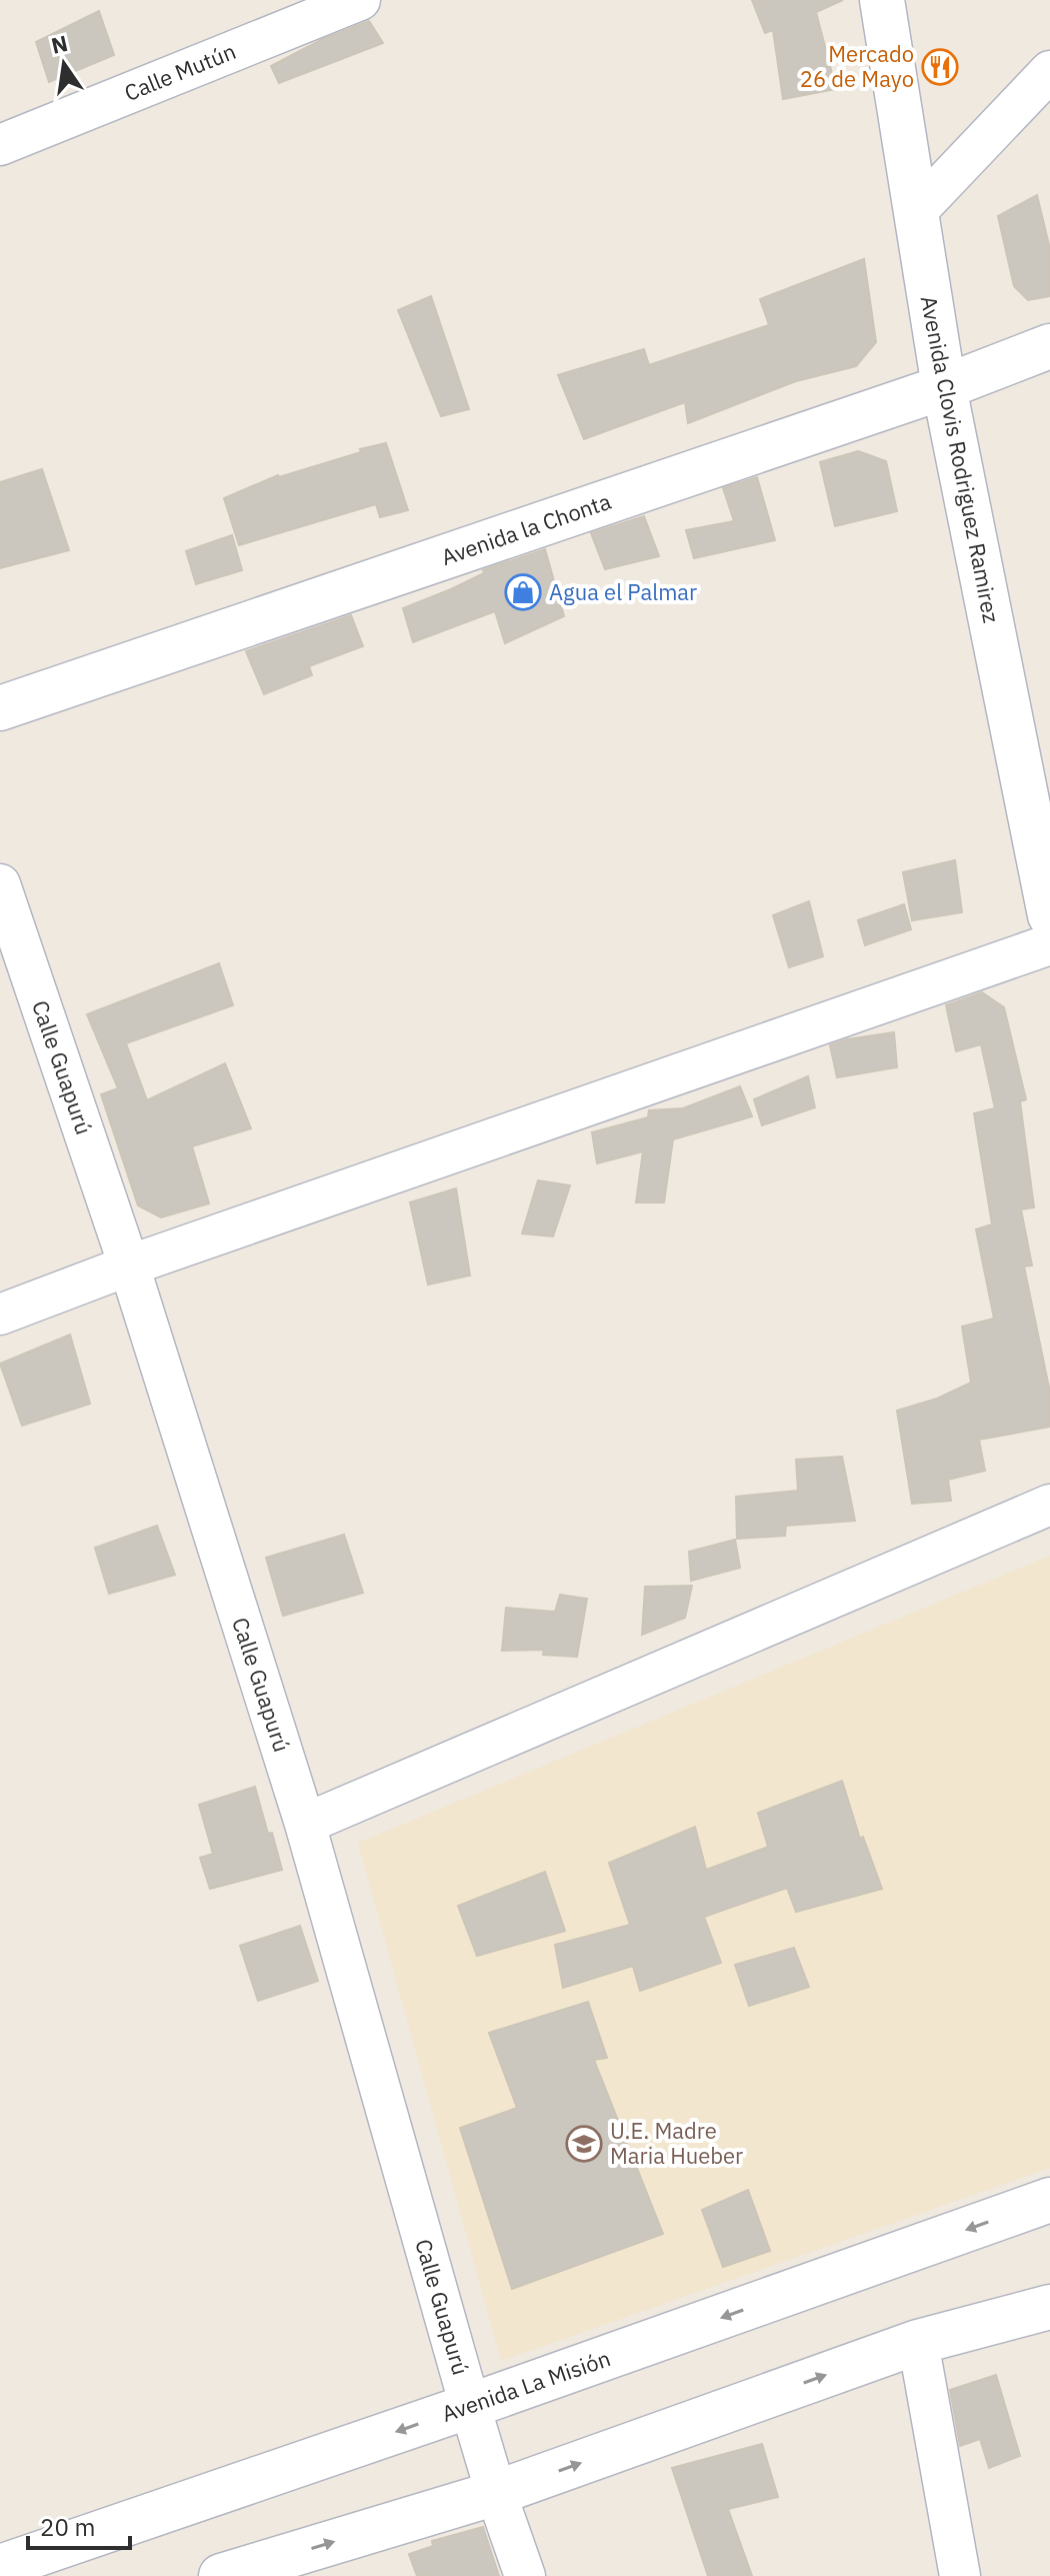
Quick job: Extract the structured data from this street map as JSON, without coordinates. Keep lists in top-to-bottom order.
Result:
{
  "streets": {
    "main road": ["Avenida Clovis Rodriguez Ramirez", "Avenida la Chonta", "Avenida La Misión"],
    "street": ["Calle Mutún", "Calle Guapurú"]
  },
  "crossings": [
    ["Avenida Clovis Rodriguez Ramirez", "Avenida la Chonta"],
    ["Calle Guapurú", "Avenida La Misión"]
  ],
  "places": {
    "restaurant": ["Mercado 26 de Mayo"],
    "shop": ["Agua el Palmar"],
    "school or university": ["U.E. Madre Maria Hueber"]
  },
  "scale_bar": "20 m",
  "north": "top"
}
